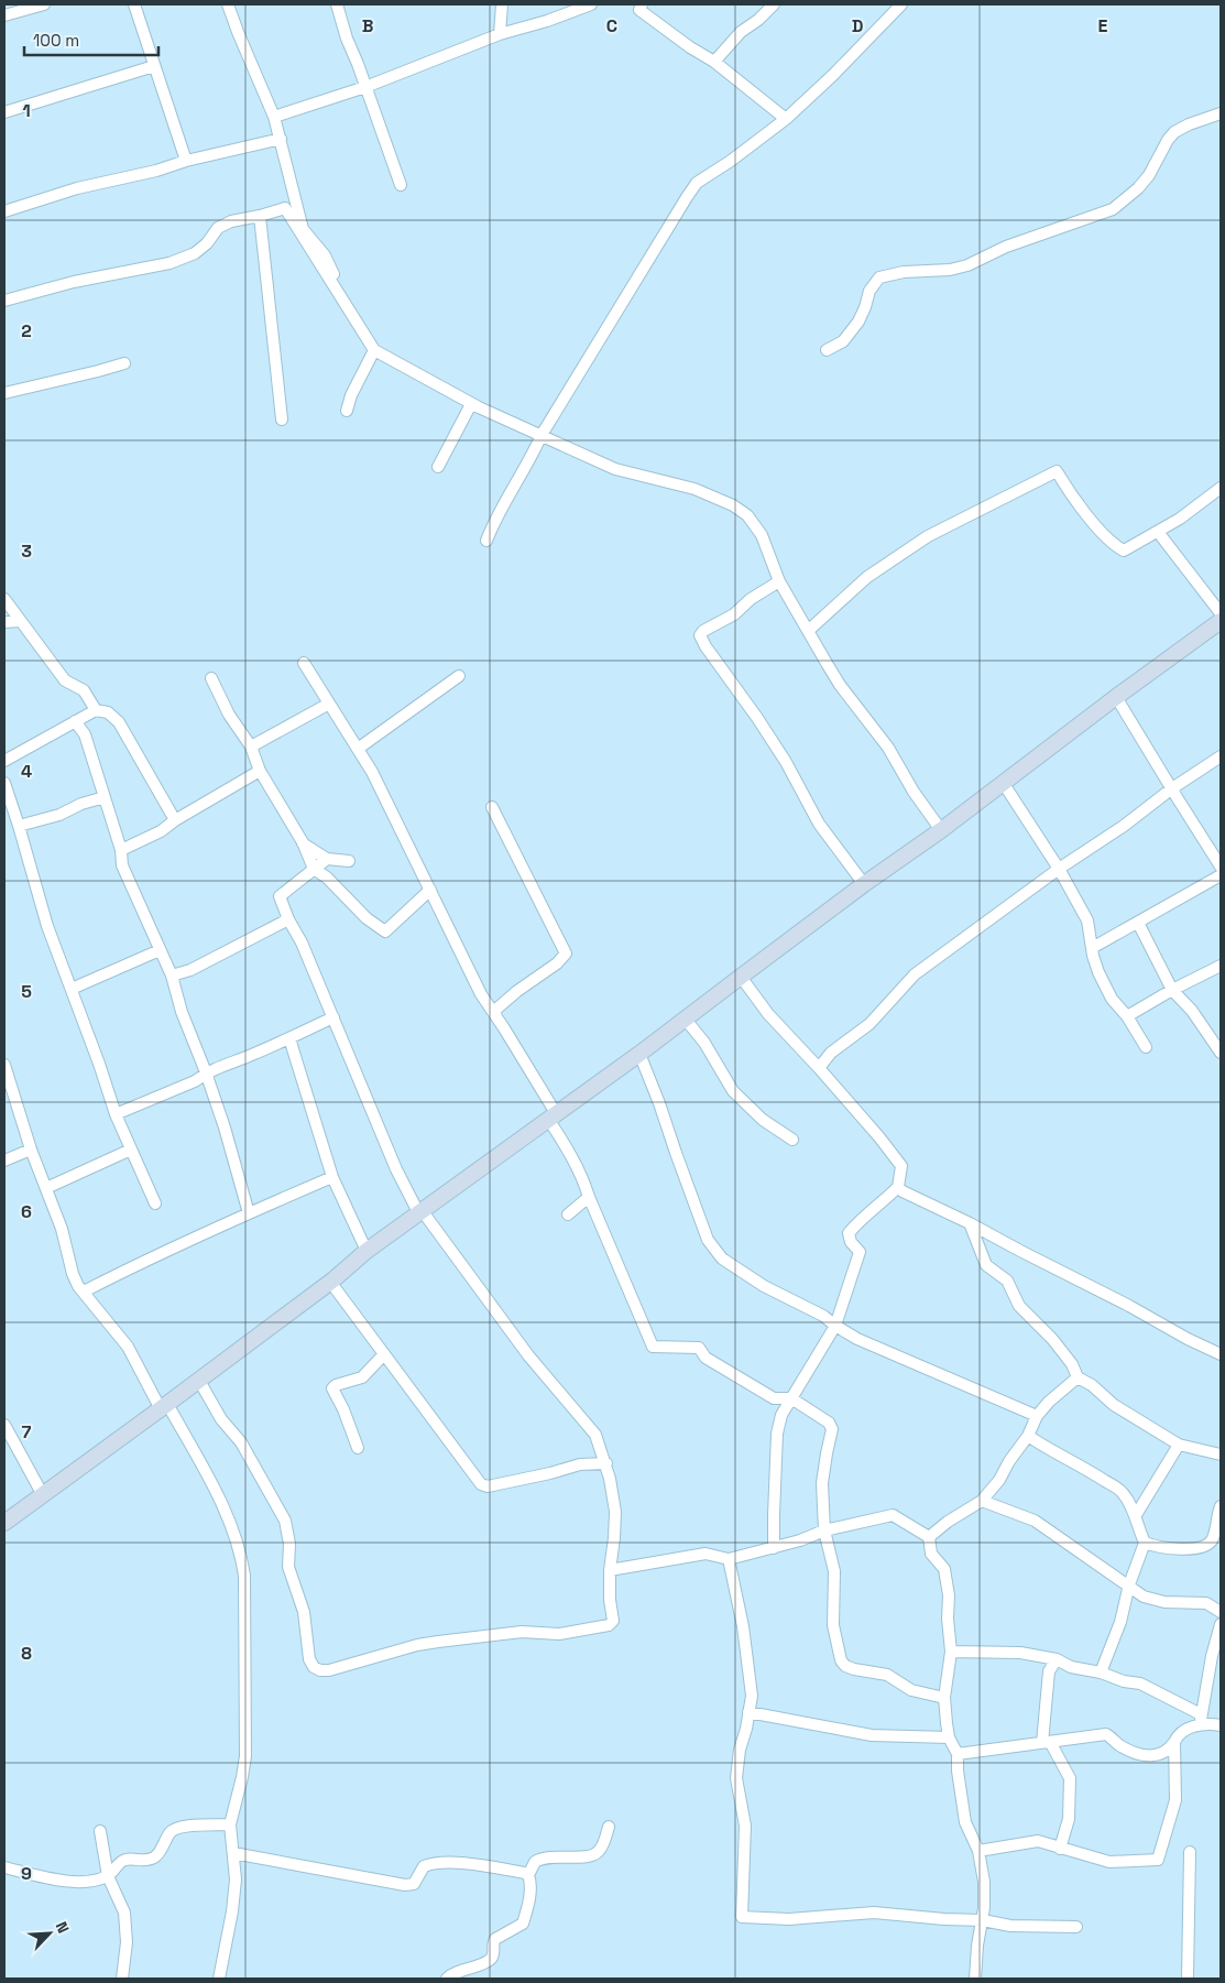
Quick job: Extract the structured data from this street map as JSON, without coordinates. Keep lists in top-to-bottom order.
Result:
{
  "scale_bar": "100 m",
  "north": "top right",
  "grid": {
    "columns": [
      "B",
      "C",
      "D",
      "E"
    ],
    "rows": [
      "1",
      "2",
      "3",
      "4",
      "5",
      "6",
      "7",
      "8",
      "9"
    ]
  }
}
